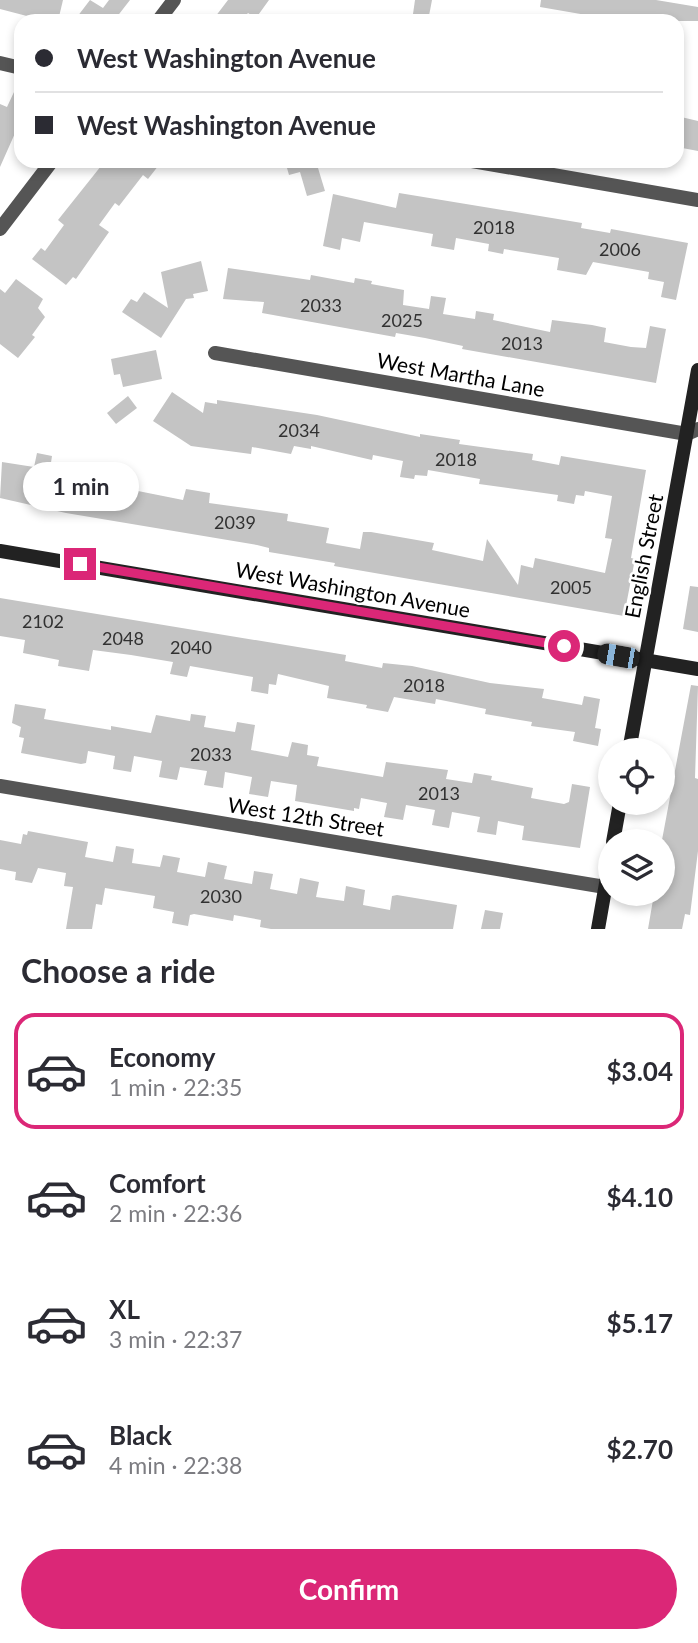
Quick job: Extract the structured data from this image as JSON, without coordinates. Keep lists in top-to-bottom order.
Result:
{
  "streets": {
    "street": [
      "West Martha Lane",
      "English Street",
      "West Washington Avenue",
      "West 12th Street"
    ]
  },
  "crossings": [
    ["West Martha Lane", "English Street"],
    ["English Street", "West Washington Avenue"]
  ],
  "house_numbers": [
    "2018",
    "2006",
    "2033",
    "2025",
    "2013",
    "2034",
    "2018",
    "2039",
    "2005",
    "2102",
    "2048",
    "2040",
    "2018",
    "2033",
    "2013",
    "2030"
  ],
  "page": {
    "banner": ["West Washington Avenue", "West Washington Avenue"],
    "bubble": "1 min",
    "heading": "Choose a ride",
    "list": [
      {
        "name": "Economy",
        "note": "1 min · 22:35",
        "value": "$3.04"
      },
      {
        "name": "Comfort",
        "note": "2 min · 22:36",
        "value": "$4.10"
      },
      {
        "name": "XL",
        "note": "3 min · 22:37",
        "value": "$5.17"
      },
      {
        "name": "Black",
        "note": "4 min · 22:38",
        "value": "$2.70"
      }
    ],
    "buttons": "Confirm"
  }
}
